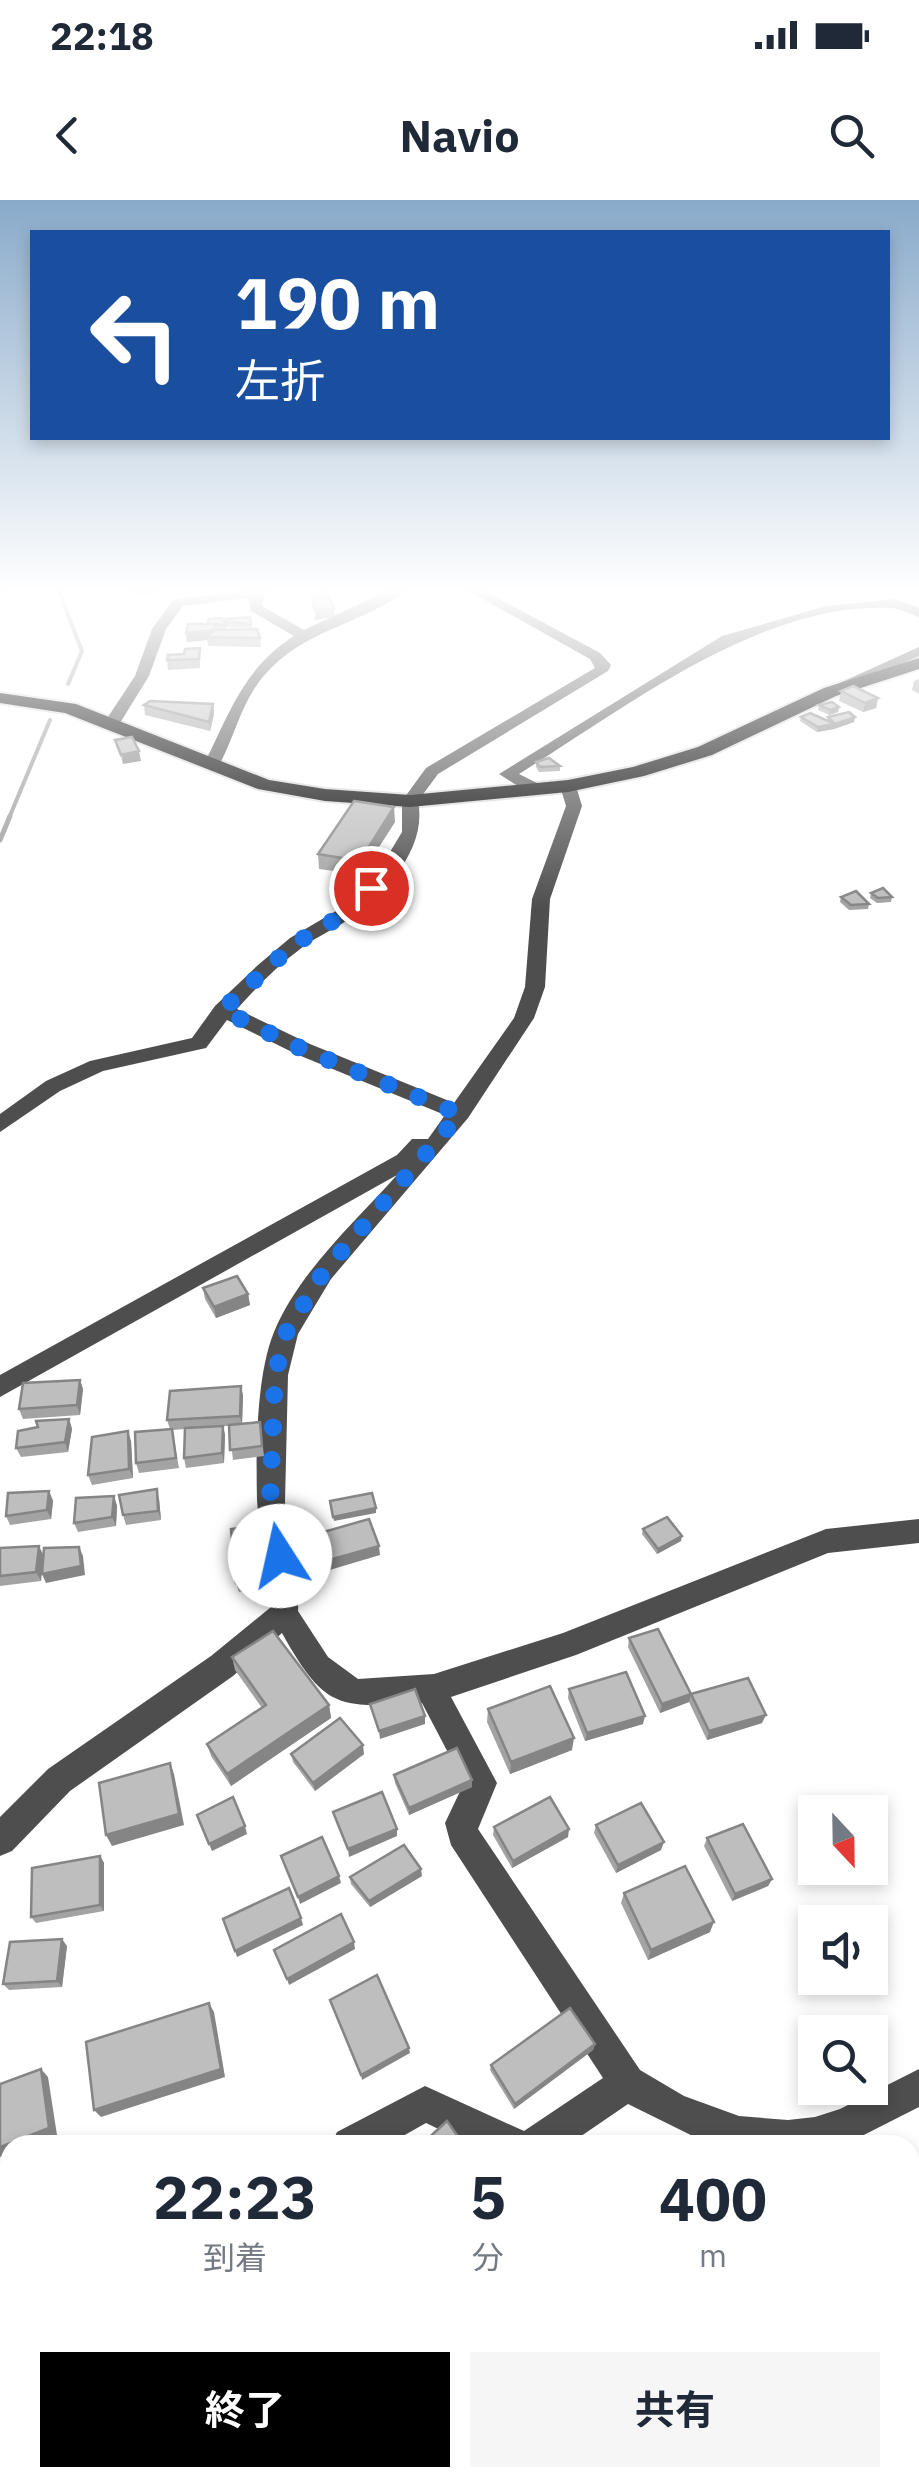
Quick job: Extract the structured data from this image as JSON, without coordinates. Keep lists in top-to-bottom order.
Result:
{
  "north": "bottom",
  "page": {
    "status": "22:18",
    "header": "Navio",
    "turn": ["190 m", "左折"],
    "eta": [
      "22:23",
      "到着",
      "5",
      "分",
      "400",
      "m"
    ],
    "buttons": ["終了", "共有"]
  }
}
